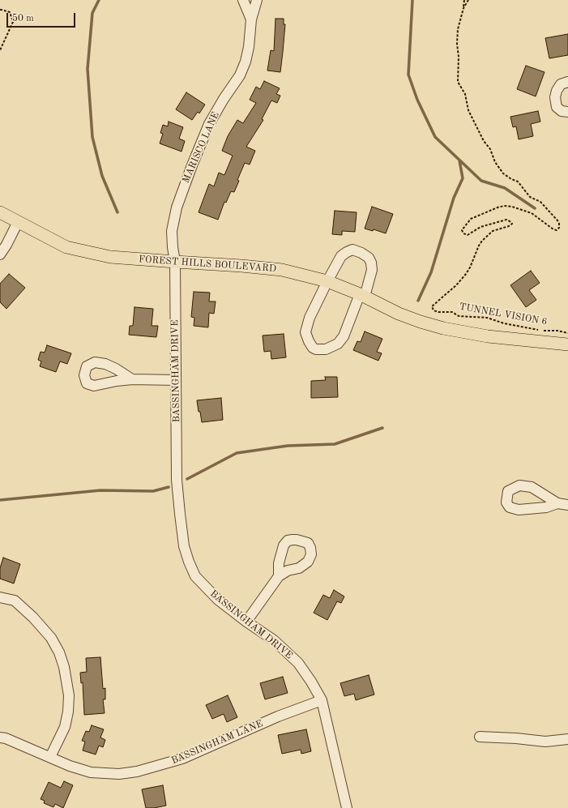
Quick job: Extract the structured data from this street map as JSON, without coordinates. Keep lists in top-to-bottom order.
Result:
{
  "streets": {
    "main road": ["FOREST HILLS BOULEVARD"],
    "street": ["MARISCO LANE", "BASSINGHAM DRIVE", "BASSINGHAM LANE"],
    "path": ["TUNNEL VISION 6"]
  },
  "crossings": [
    ["MARISCO LANE", "FOREST HILLS BOULEVARD"],
    ["MARISCO LANE", "BASSINGHAM DRIVE"],
    ["FOREST HILLS BOULEVARD", "BASSINGHAM DRIVE"],
    ["BASSINGHAM DRIVE", "BASSINGHAM LANE"]
  ],
  "scale_bar": "50 m"
}
